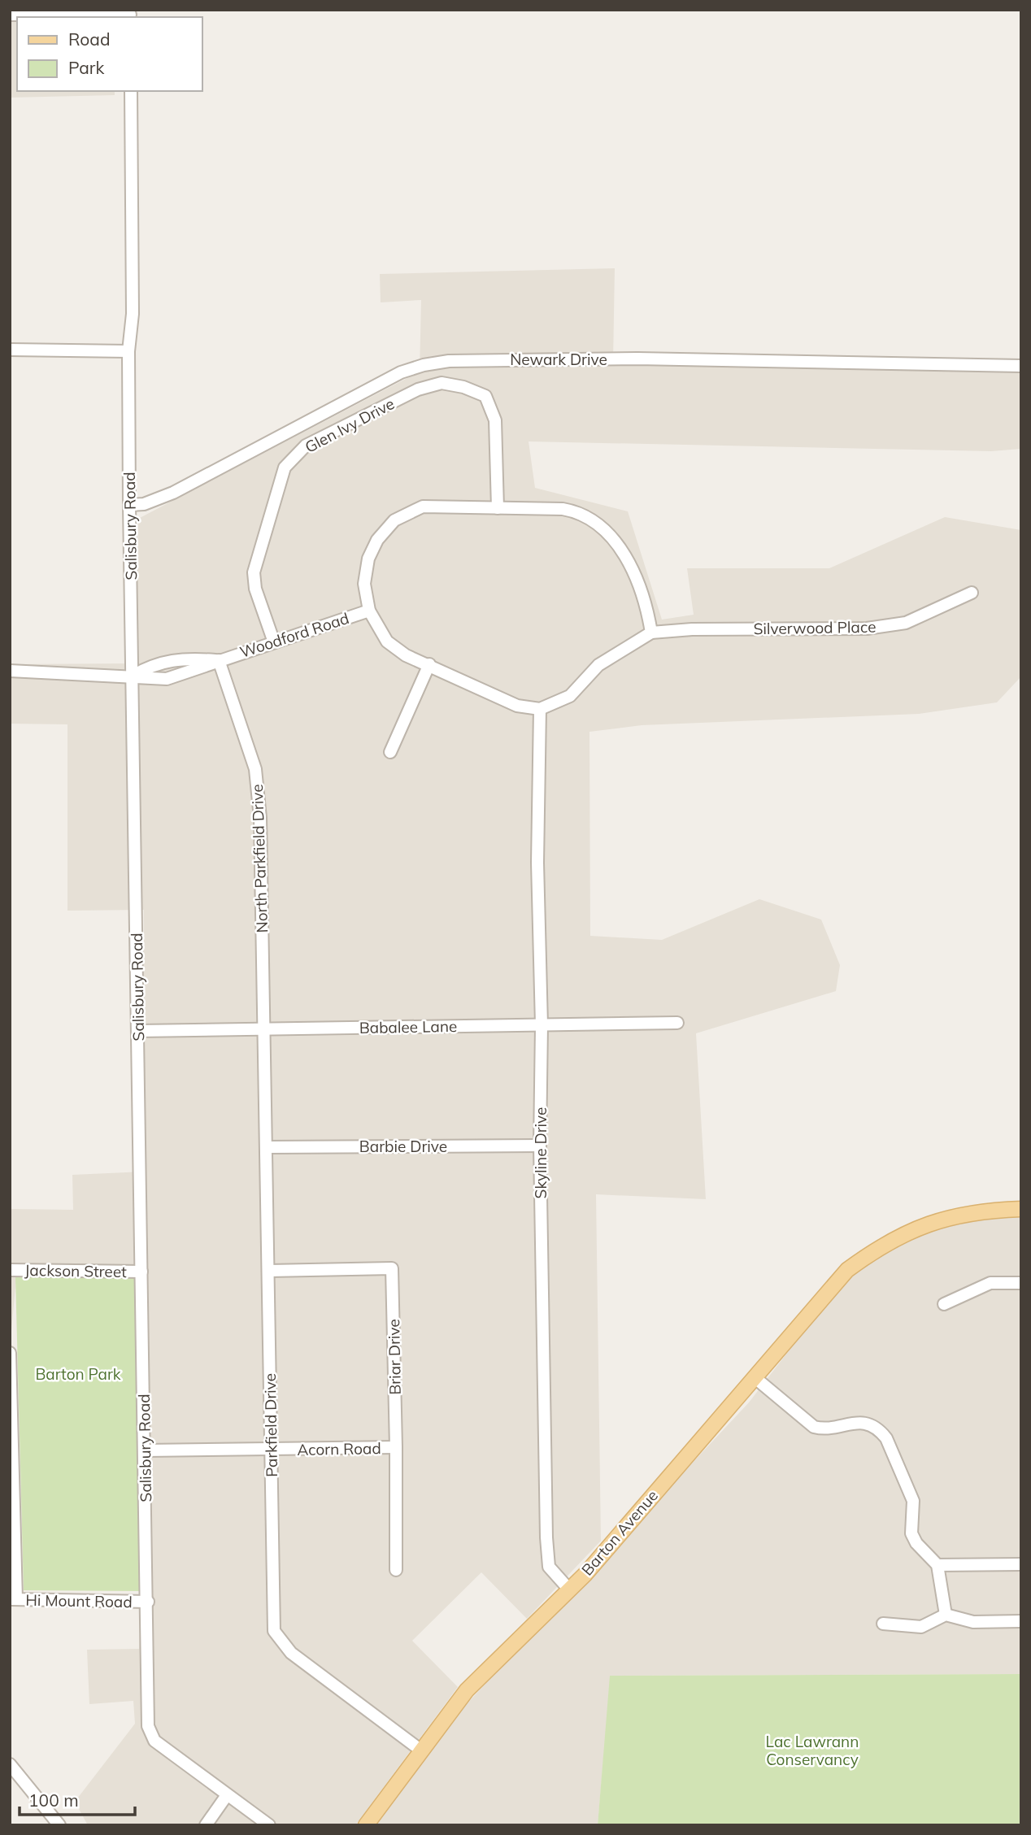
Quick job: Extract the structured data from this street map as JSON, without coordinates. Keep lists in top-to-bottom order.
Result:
{
  "streets": {
    "main road": ["Barton Avenue"],
    "street": [
      "Newark Drive",
      "Glen Ivy Drive",
      "Salisbury Road",
      "Silverwood Place",
      "Woodford Road",
      "North Parkfield Drive",
      "Babalee Lane",
      "Barbie Drive",
      "Skyline Drive",
      "Jackson Street",
      "Briar Drive",
      "Parkfield Drive",
      "Acorn Road",
      "Hi Mount Road"
    ]
  },
  "crossings": [
    ["Newark Drive", "Salisbury Road"],
    ["Glen Ivy Drive", "Woodford Road"],
    ["Salisbury Road", "Woodford Road"],
    ["Salisbury Road", "Babalee Lane"],
    ["Salisbury Road", "Jackson Street"],
    ["Salisbury Road", "Acorn Road"],
    ["Salisbury Road", "Hi Mount Road"],
    ["Woodford Road", "North Parkfield Drive"],
    ["North Parkfield Drive", "Babalee Lane"],
    ["North Parkfield Drive", "Parkfield Drive"],
    ["Babalee Lane", "Skyline Drive"],
    ["Babalee Lane", "Parkfield Drive"],
    ["Barbie Drive", "Skyline Drive"],
    ["Barbie Drive", "Parkfield Drive"],
    ["Skyline Drive", "Barton Avenue"],
    ["Briar Drive", "Parkfield Drive"],
    ["Briar Drive", "Acorn Road"],
    ["Parkfield Drive", "Acorn Road"],
    ["Parkfield Drive", "Barton Avenue"]
  ],
  "parks": ["Barton Park", "Lac Lawrann Conservancy"],
  "legend": ["Road", "Park"],
  "scale_bar": "100 m"
}
